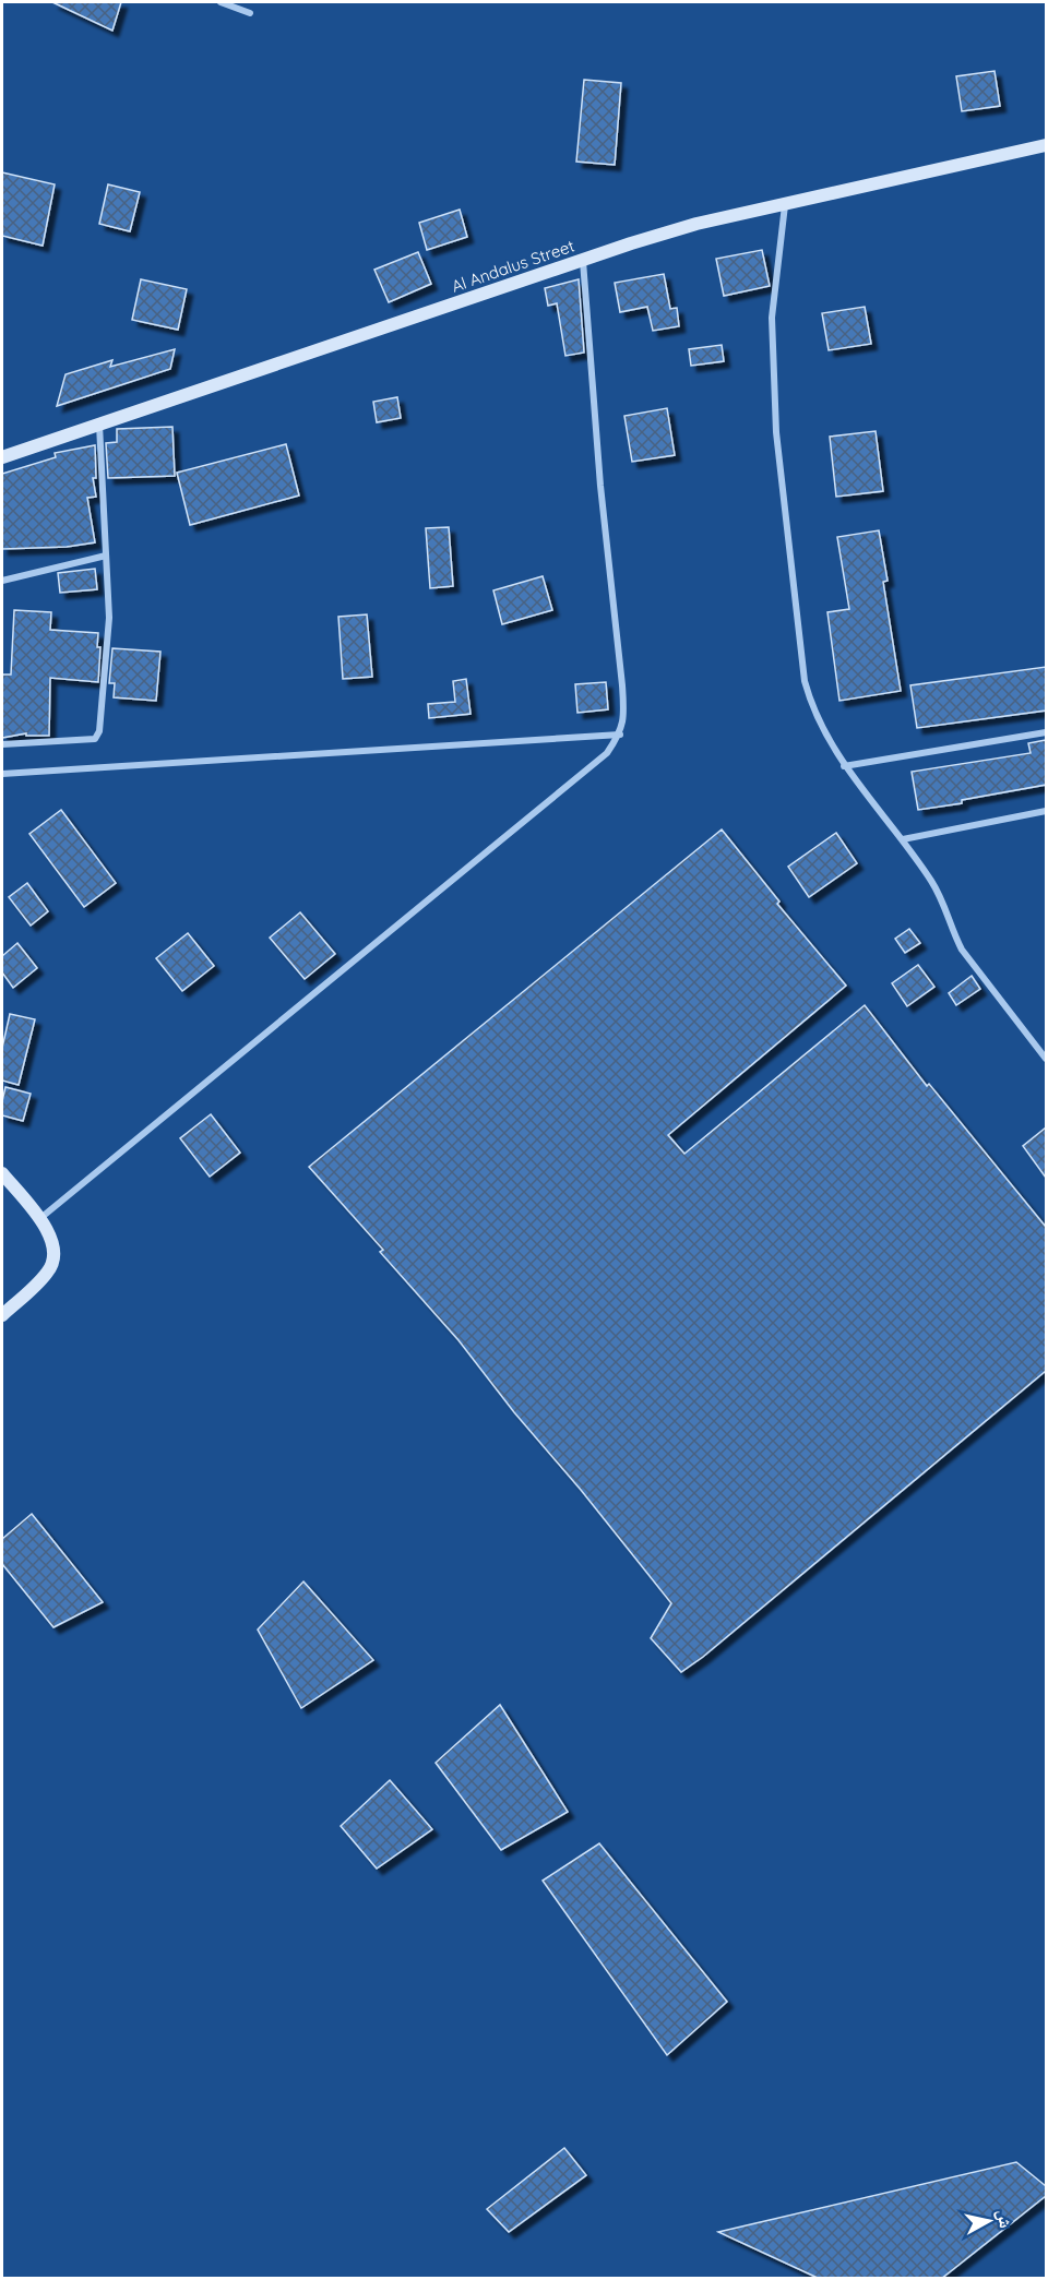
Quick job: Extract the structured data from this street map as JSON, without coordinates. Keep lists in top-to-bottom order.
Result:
{
  "streets": {
    "main road": ["Al Andalus Street"]
  },
  "north": "right"
}
